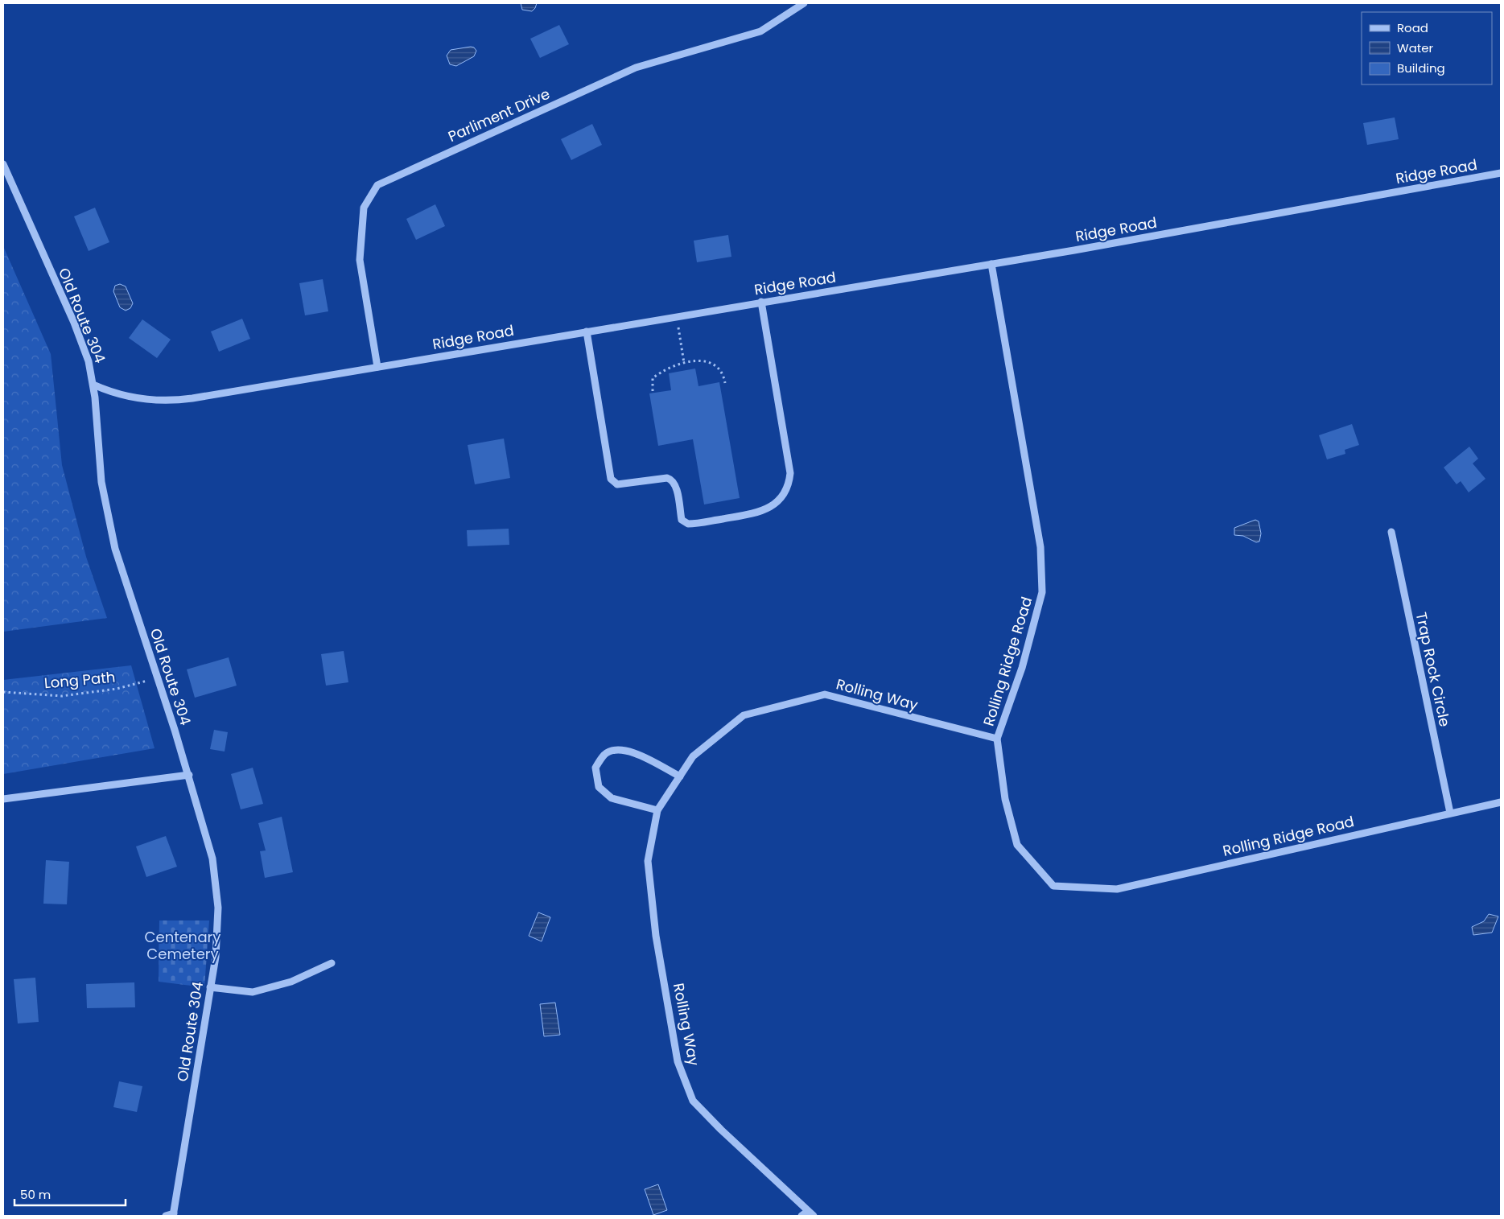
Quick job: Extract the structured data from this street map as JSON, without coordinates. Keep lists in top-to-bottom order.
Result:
{
  "streets": {
    "street": [
      "Parliment Drive",
      "Ridge Road",
      "Old Route 304",
      "Rolling Ridge Road",
      "Trap Rock Circle",
      "Rolling Way"
    ],
    "path": ["Long Path"]
  },
  "crossings": [
    ["Parliment Drive", "Ridge Road"],
    ["Ridge Road", "Old Route 304"],
    ["Ridge Road", "Rolling Ridge Road"],
    ["Old Route 304", "Long Path"],
    ["Rolling Ridge Road", "Trap Rock Circle"],
    ["Rolling Ridge Road", "Rolling Way"]
  ],
  "parks": ["Centenary Cemetery"],
  "legend": ["Road", "Water", "Building"],
  "scale_bar": "50 m"
}
